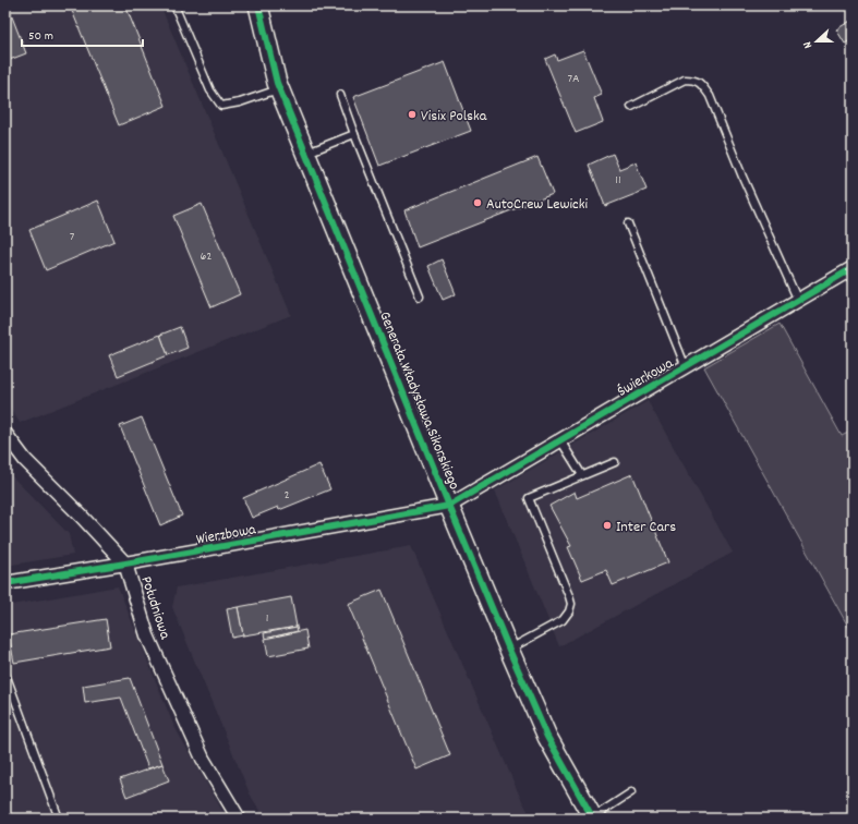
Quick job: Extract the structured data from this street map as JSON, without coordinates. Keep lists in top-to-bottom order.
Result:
{
  "streets": {
    "street": [
      "Świerkowa",
      "Generała Władysława Sikorskiego",
      "Wierzbowa",
      "Południowa"
    ]
  },
  "crossings": [
    ["Świerkowa", "Generała Władysława Sikorskiego"],
    ["Świerkowa", "Wierzbowa"],
    ["Generała Władysława Sikorskiego", "Wierzbowa"],
    ["Wierzbowa", "Południowa"]
  ],
  "places": ["Visix Polska", "AutoCrew Lewicki", "Inter Cars"],
  "house_numbers": [
    "7A",
    "11",
    "7",
    "62",
    "2",
    "1"
  ],
  "scale_bar": "50 m",
  "north": "left"
}
